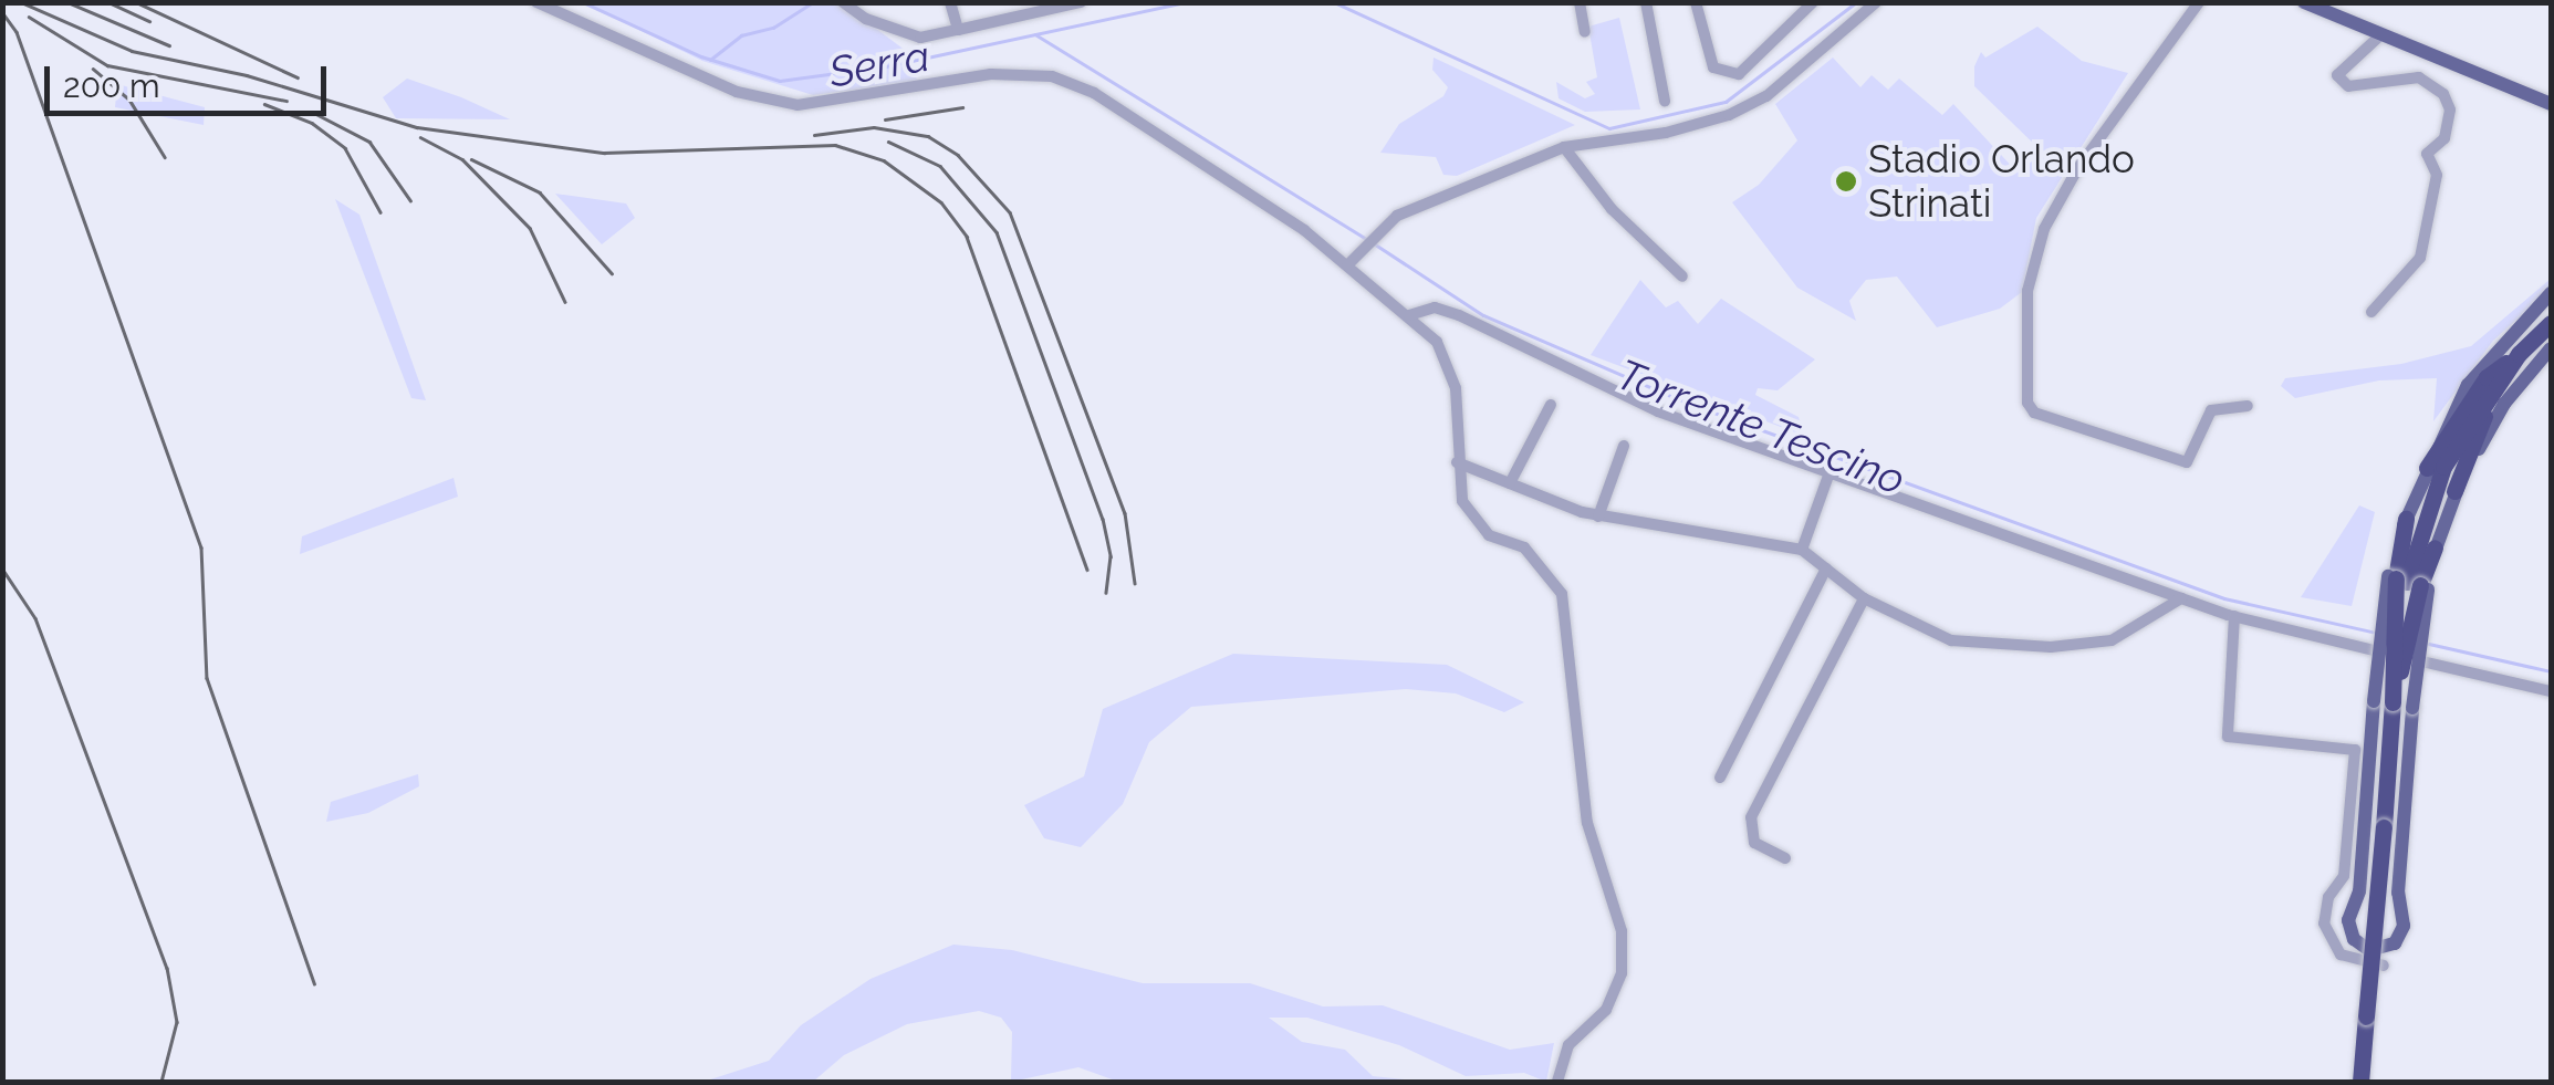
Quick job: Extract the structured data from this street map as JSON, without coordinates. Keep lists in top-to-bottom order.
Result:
{
  "water": ["Serra", "Torrente Tescino"],
  "places": ["Stadio Orlando Strinati"],
  "scale_bar": "200 m"
}
